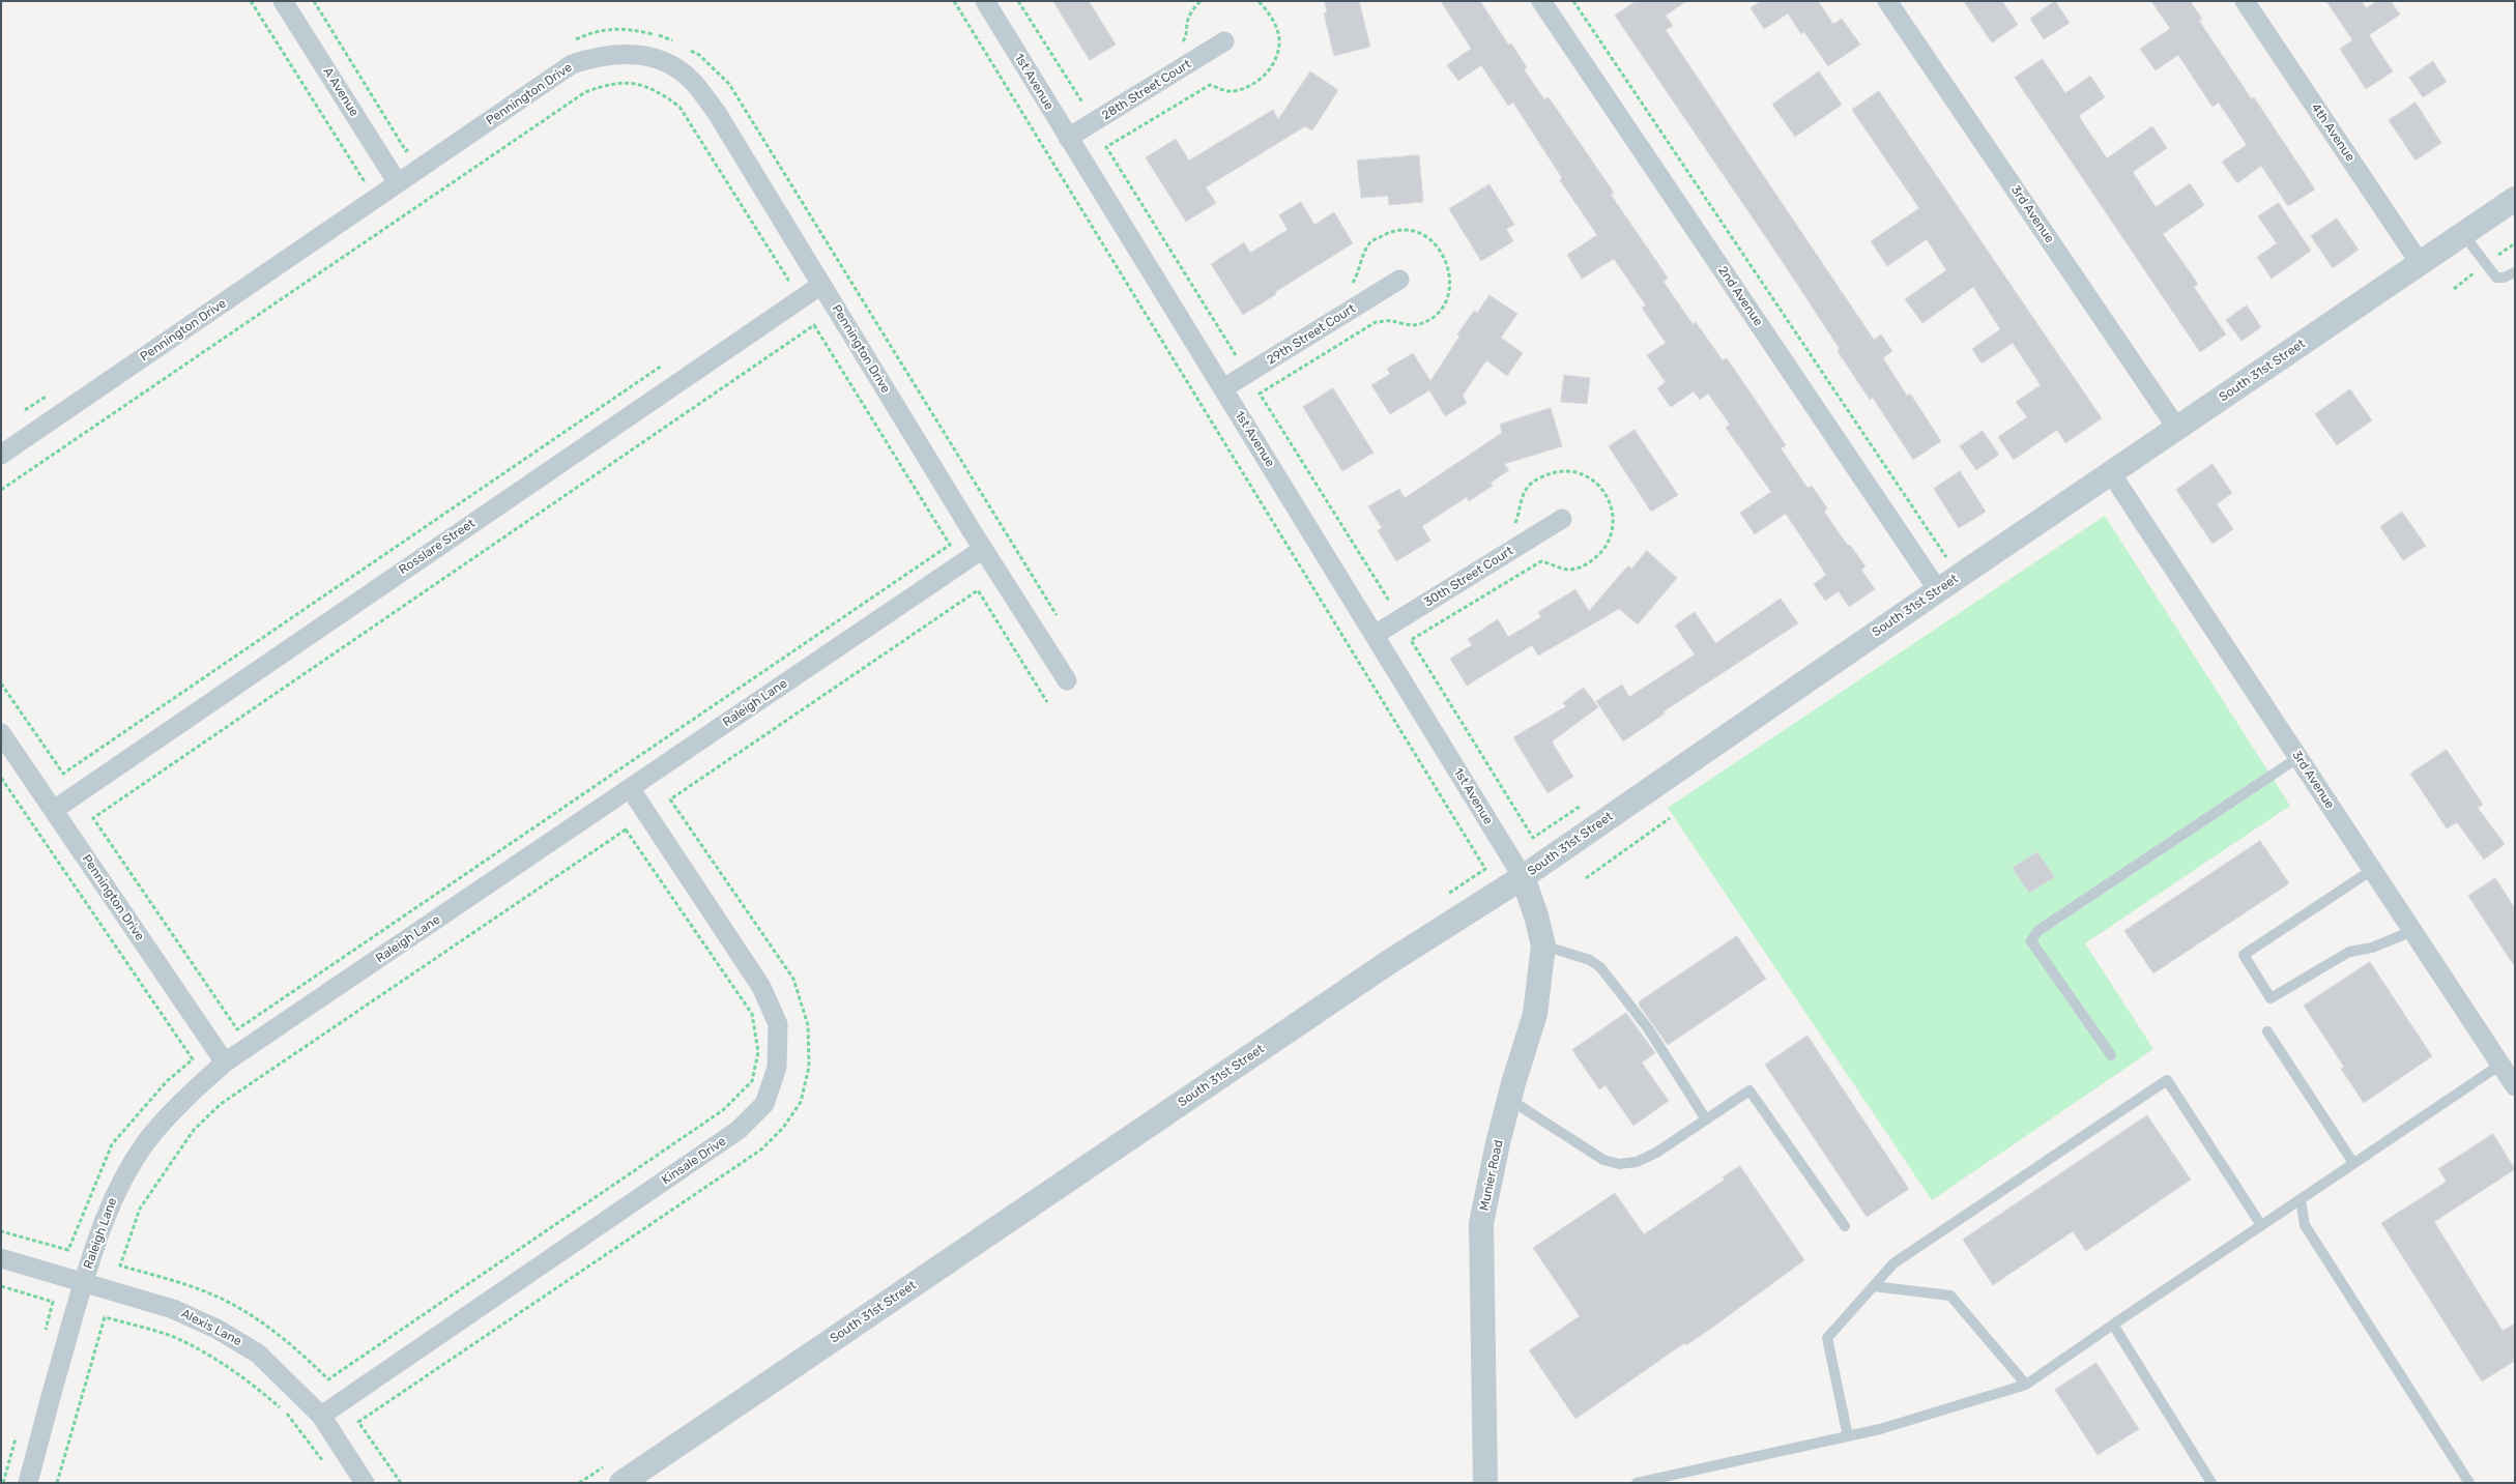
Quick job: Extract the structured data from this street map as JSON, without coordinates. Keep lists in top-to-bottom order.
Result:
{
  "streets": {
    "street": [
      "1st Avenue",
      "28th Street Court",
      "A Avenue",
      "Pennington Drive",
      "4th Avenue",
      "3rd Avenue",
      "2nd Avenue",
      "29th Street Court",
      "South 31st Street",
      "Rosslare Street",
      "30th Street Court",
      "Raleigh Lane",
      "Kinsale Drive",
      "Munier Road",
      "Alexis Lane"
    ]
  },
  "crossings": [
    ["1st Avenue", "28th Street Court"],
    ["1st Avenue", "29th Street Court"],
    ["1st Avenue", "South 31st Street"],
    ["1st Avenue", "30th Street Court"],
    ["1st Avenue", "Munier Road"],
    ["A Avenue", "Pennington Drive"],
    ["Pennington Drive", "Rosslare Street"],
    ["Pennington Drive", "Raleigh Lane"],
    ["4th Avenue", "South 31st Street"],
    ["3rd Avenue", "South 31st Street"],
    ["2nd Avenue", "South 31st Street"],
    ["South 31st Street", "Munier Road"],
    ["Raleigh Lane", "Kinsale Drive"],
    ["Raleigh Lane", "Alexis Lane"],
    ["Kinsale Drive", "Alexis Lane"]
  ]
}
